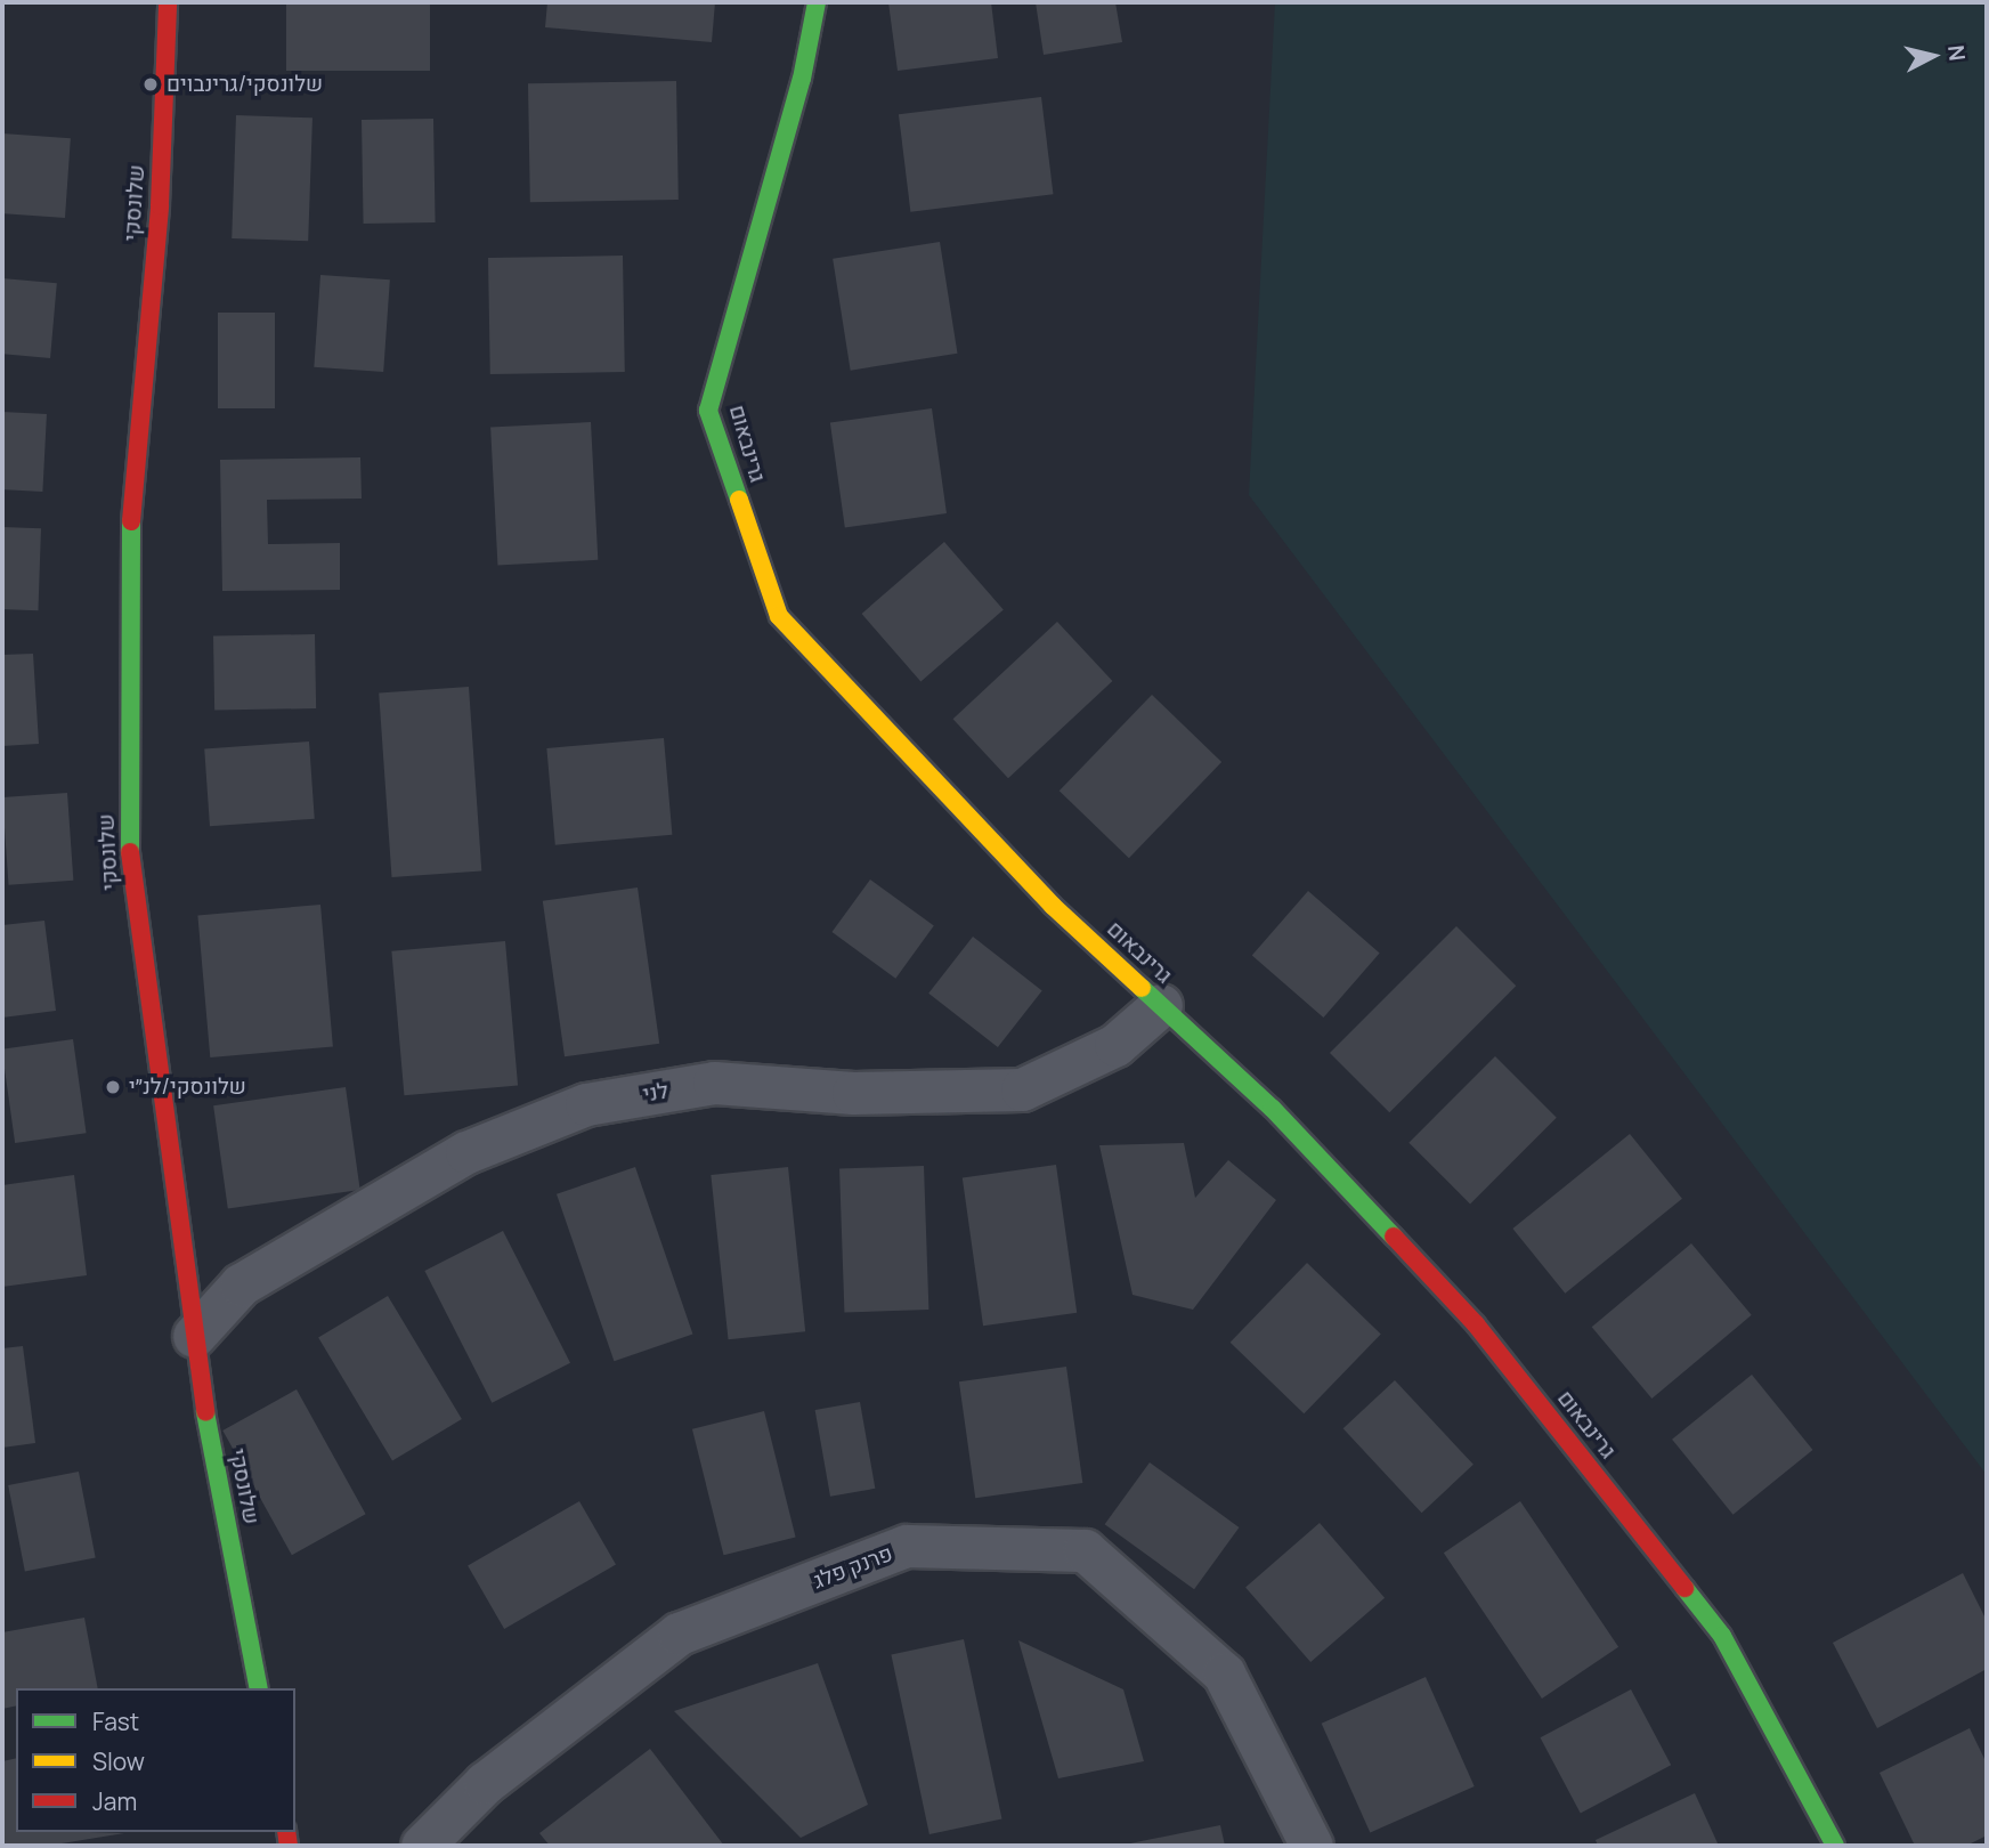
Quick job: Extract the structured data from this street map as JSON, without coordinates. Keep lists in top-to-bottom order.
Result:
{
  "streets": {
    "street": [
      "שלונסקי",
      "גרינבאום",
      "לני",
      "פרנק פלג"
    ]
  },
  "crossings": [
    ["שלונסקי", "לני"],
    ["גרינבאום", "לני"]
  ],
  "places": ["שלונסקי/גרינבוים", "שלונסקי/לנ״י"],
  "legend": ["Fast", "Slow", "Jam"],
  "north": "right"
}
